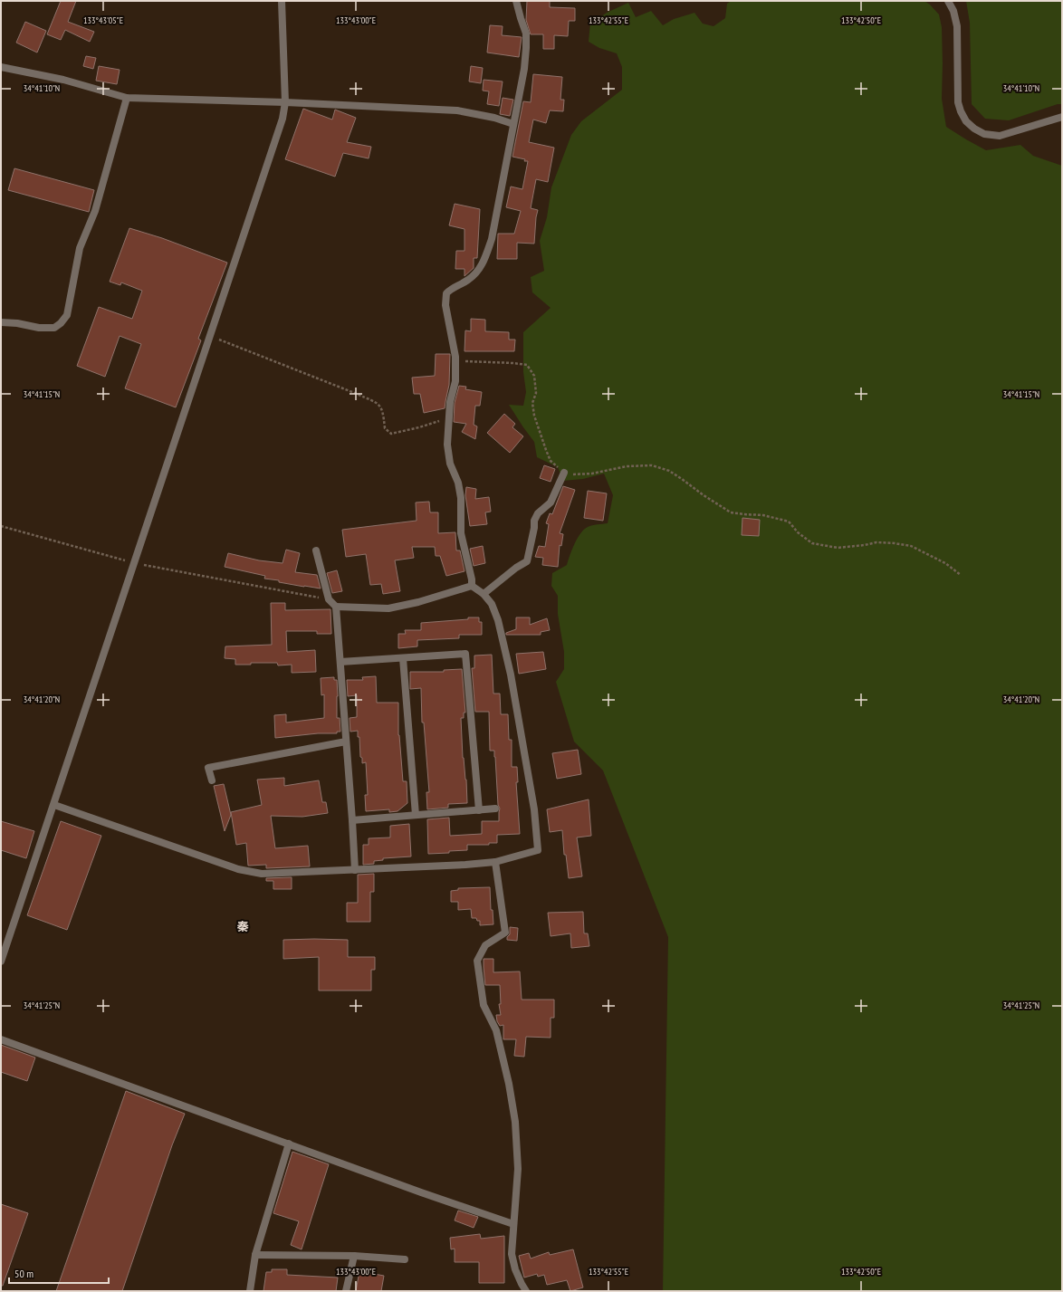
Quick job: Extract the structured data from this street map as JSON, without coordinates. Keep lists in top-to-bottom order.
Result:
{
  "districts": ["秦"],
  "scale_bar": "50 m",
  "coordinates": [
    "133°43'05\"E",
    "133°43'00\"E",
    "133°42'55\"E",
    "133°42'50\"E",
    "34°41'10\"N",
    "34°41'15\"N",
    "34°41'20\"N",
    "34°41'25\"N"
  ]
}
